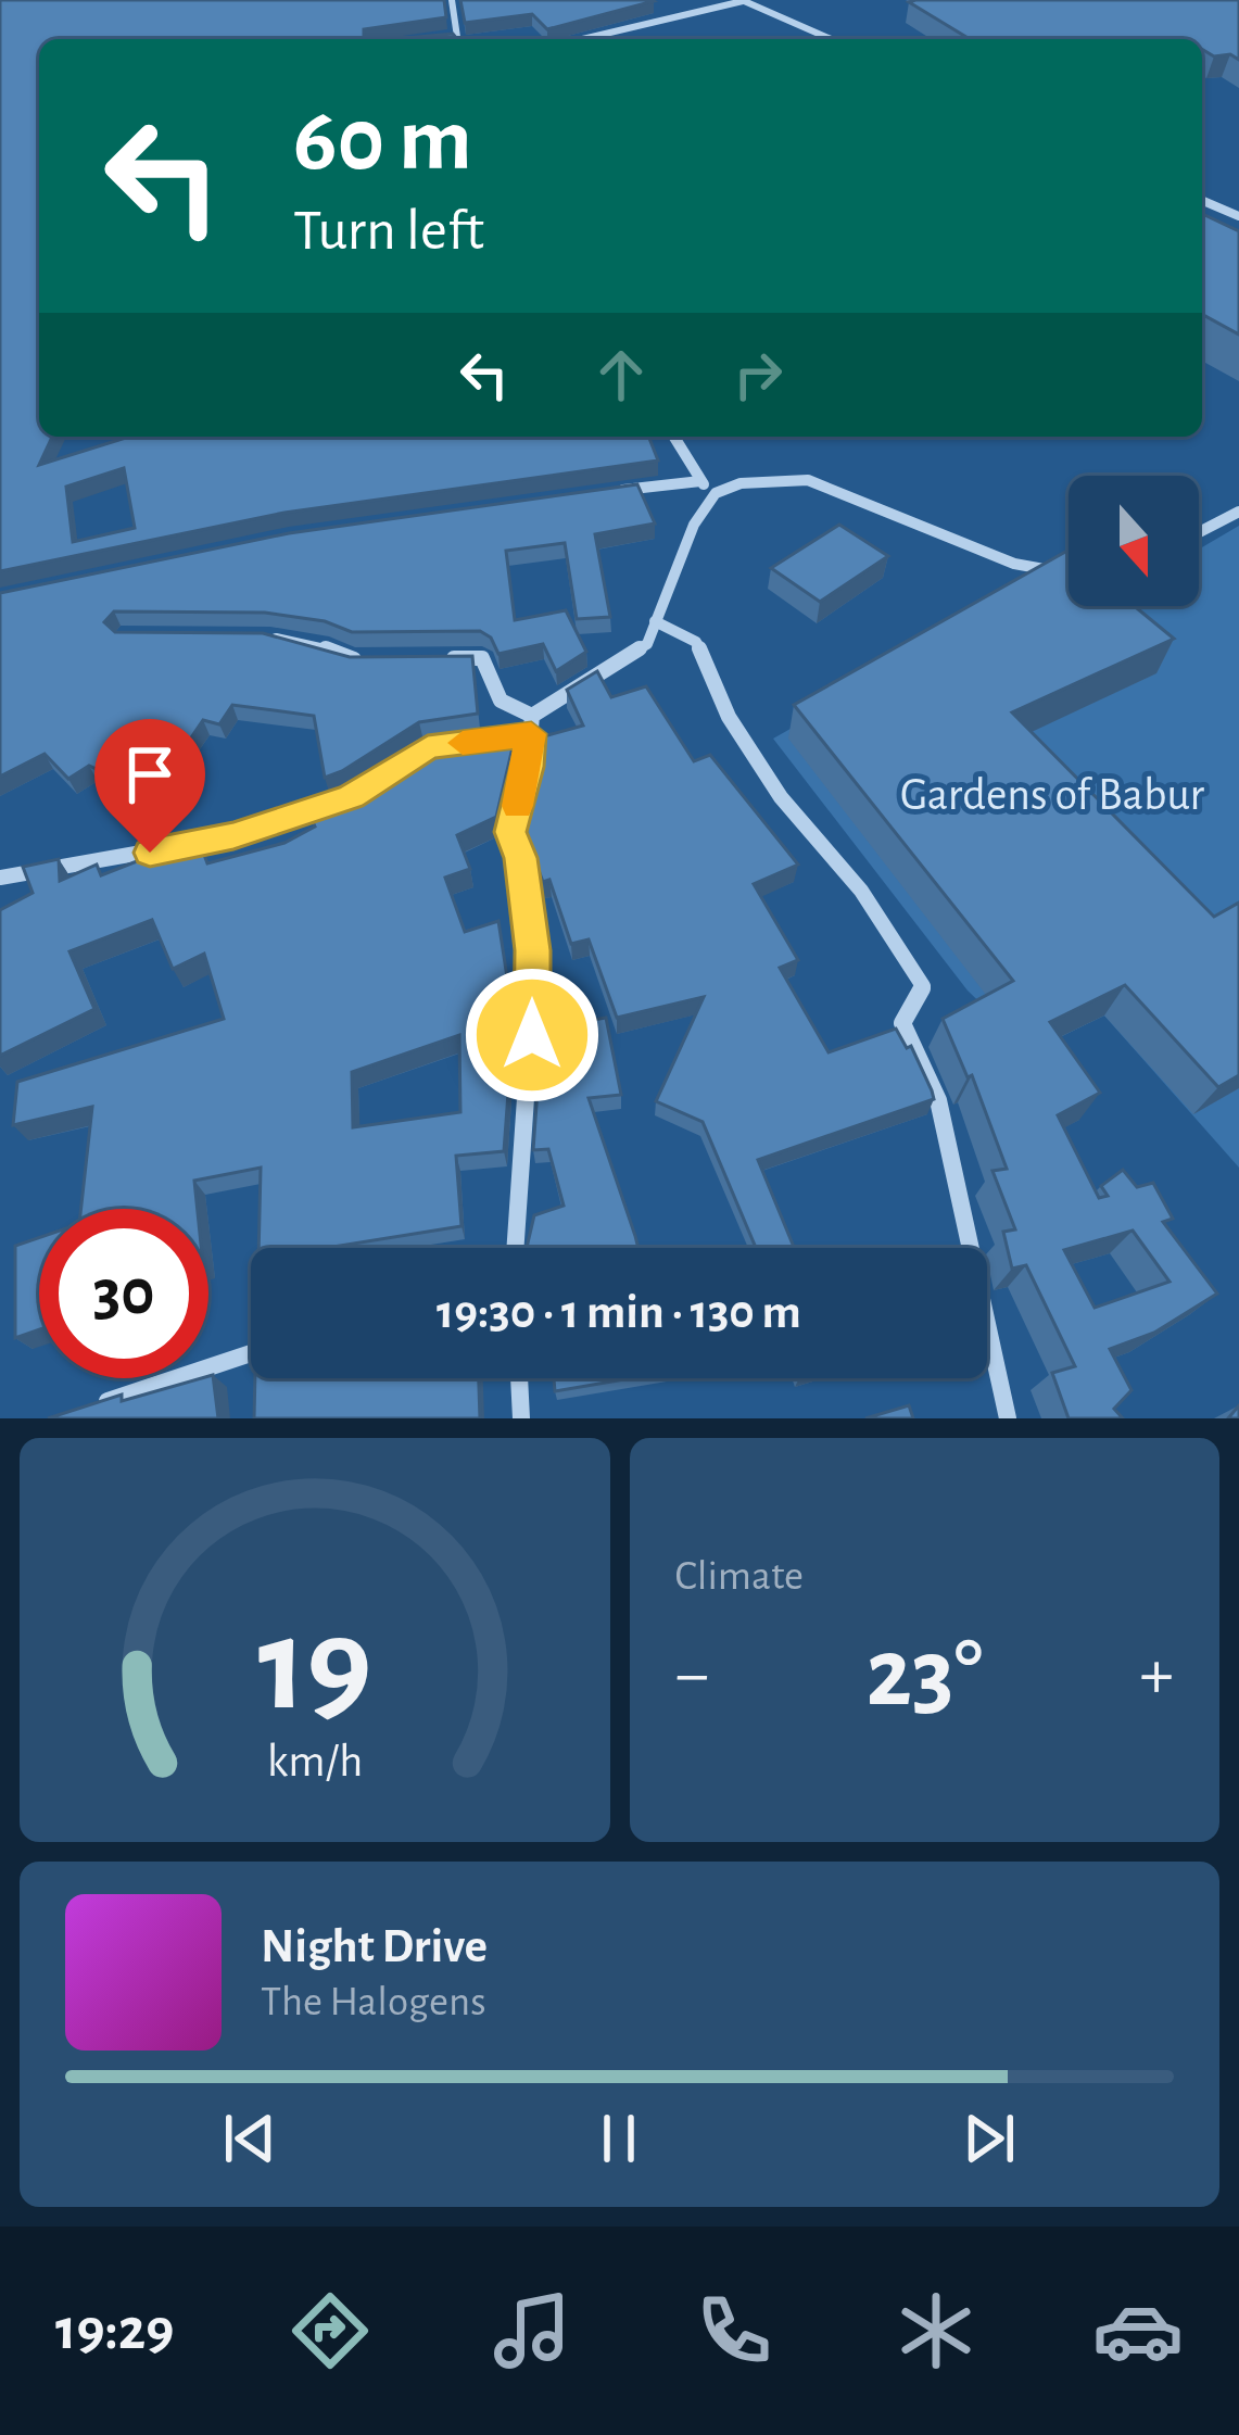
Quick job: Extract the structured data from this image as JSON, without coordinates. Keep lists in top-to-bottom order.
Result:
{
  "parks": ["Gardens of Babur"],
  "north": "bottom",
  "page": {
    "turn": ["60 m", "Turn left"],
    "limit": "30",
    "trip": "19:30 · 1 min · 130 m",
    "tile": "Climate",
    "heat": ["−", "23°", "+"],
    "song": ["Night Drive", "The Halogens"],
    "tabs": "19:29",
    "gauge": ["19", "km/h"]
  }
}
